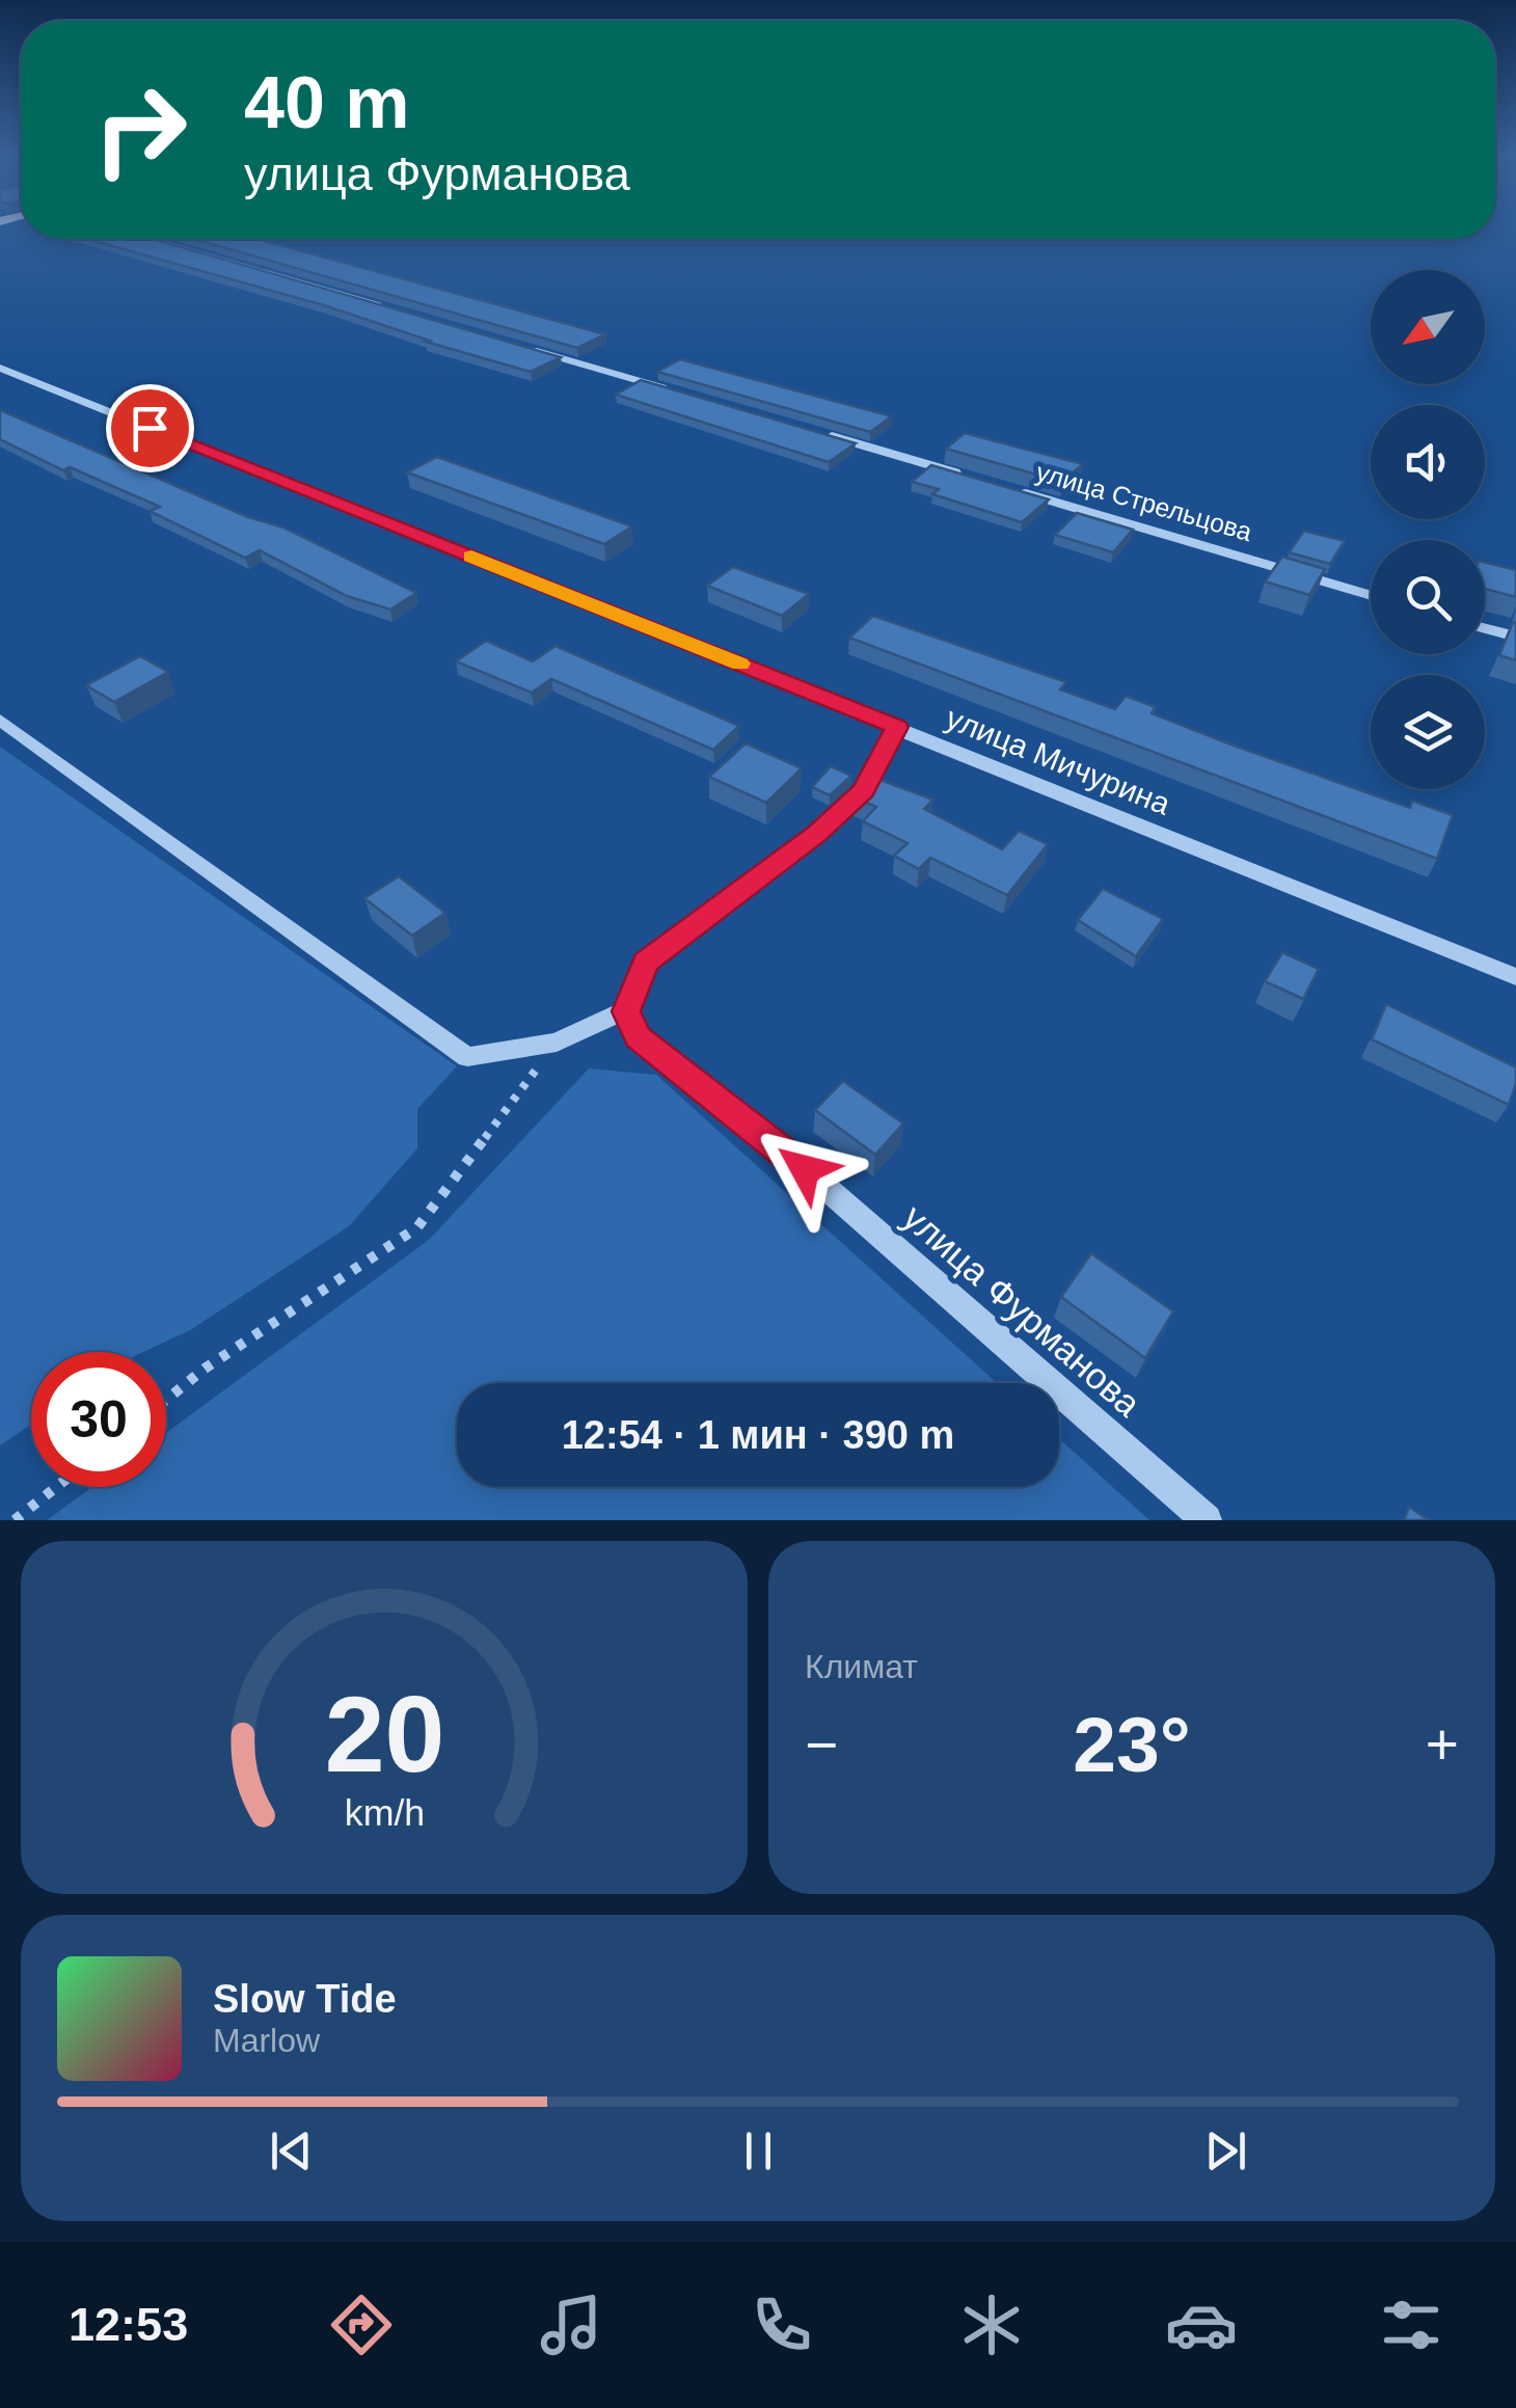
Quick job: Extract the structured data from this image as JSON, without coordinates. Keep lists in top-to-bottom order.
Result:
{
  "streets": {
    "street": ["улица Стрельцова", "улица Мичурина", "улица Фурманова"]
  },
  "north": "bottom left",
  "page": {
    "turn": ["40 m", "улица Фурманова"],
    "limit": "30",
    "trip": "12:54 · 1 мин · 390 m",
    "tile": "Климат",
    "heat": ["−", "23°", "+"],
    "song": ["Slow Tide", "Marlow"],
    "tabs": "12:53",
    "gauge": ["20", "km/h"]
  }
}
